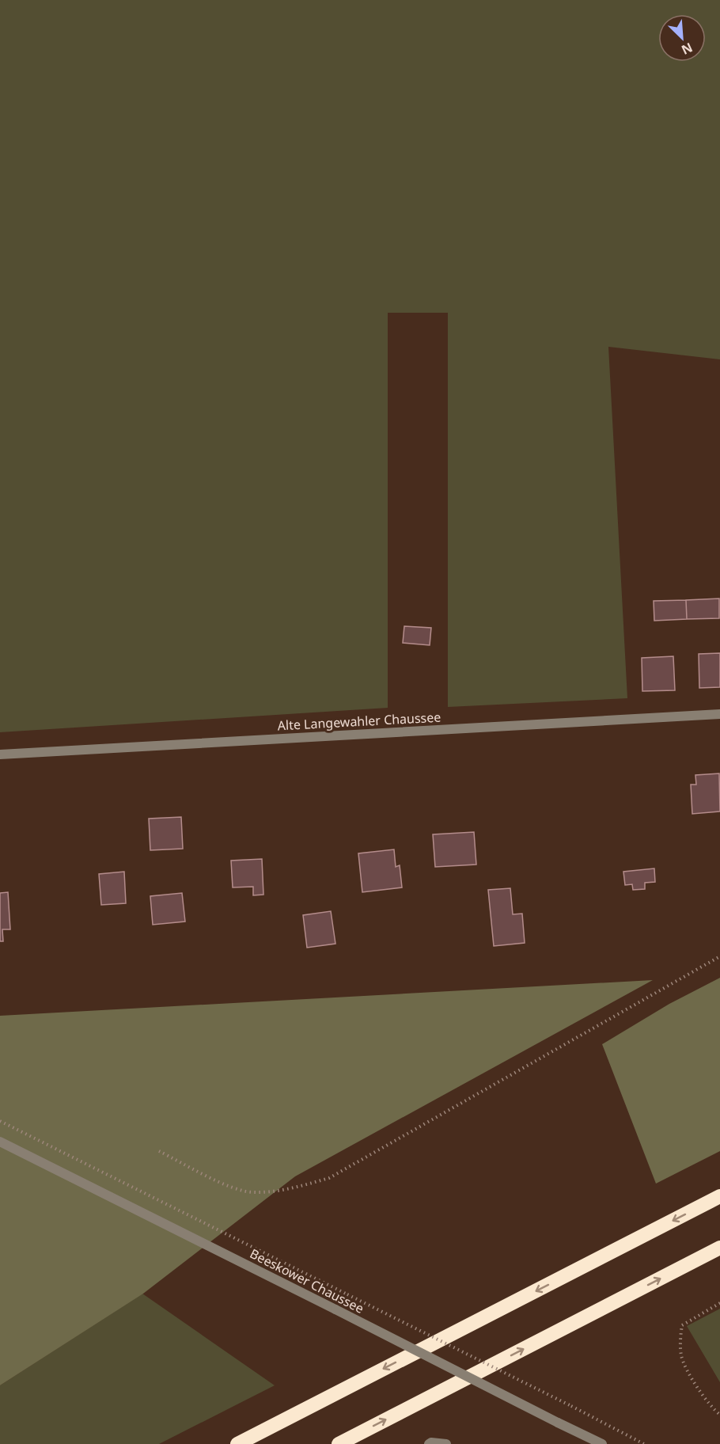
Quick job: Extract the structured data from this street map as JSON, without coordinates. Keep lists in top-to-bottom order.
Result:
{
  "streets": {
    "street": ["Alte Langewahler Chaussee", "Beeskower Chaussee"]
  },
  "north": "bottom right"
}
